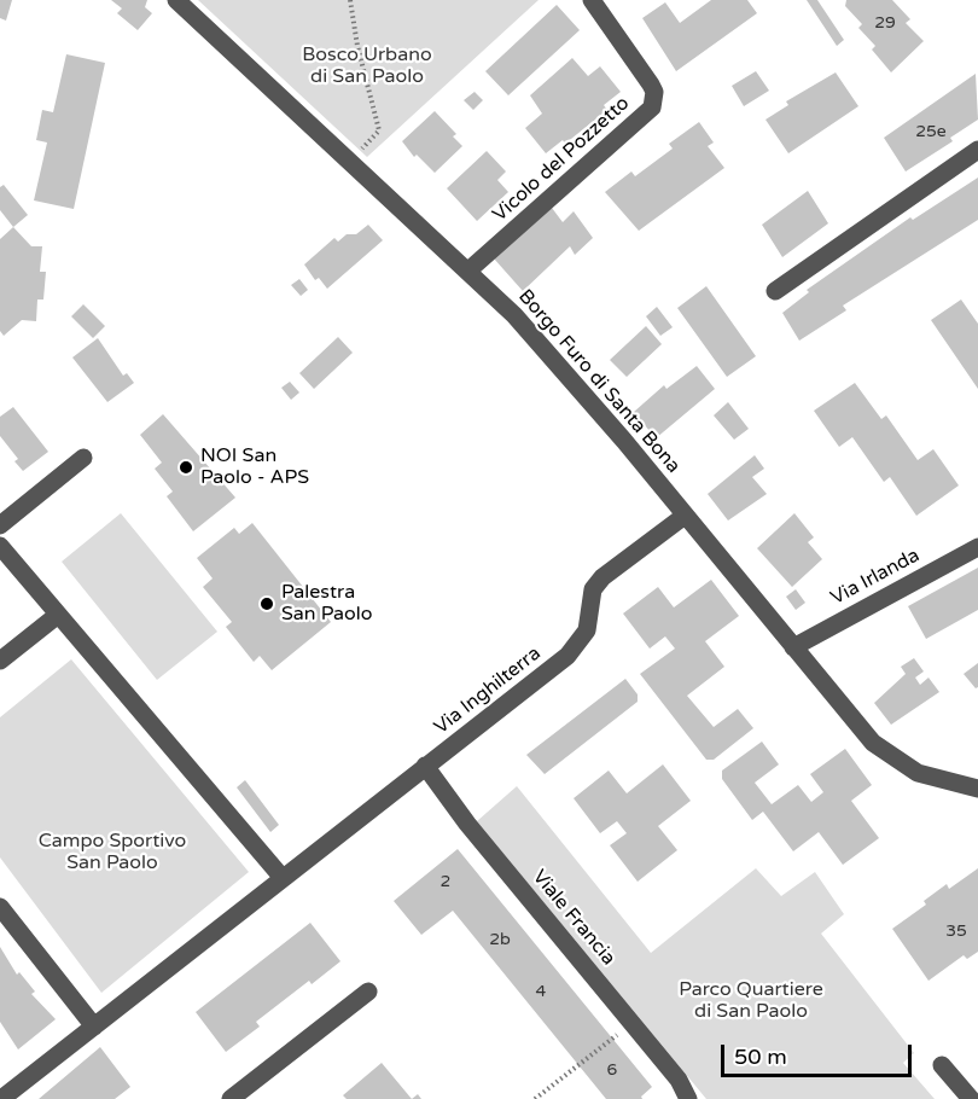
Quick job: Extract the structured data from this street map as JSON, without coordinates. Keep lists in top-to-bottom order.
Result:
{
  "streets": {
    "street": [
      "Vicolo del Pozzetto",
      "Borgo Furo di Santa Bona",
      "Via Irlanda",
      "Via Inghilterra",
      "Viale Francia"
    ]
  },
  "crossings": [
    ["Vicolo del Pozzetto", "Borgo Furo di Santa Bona"],
    ["Borgo Furo di Santa Bona", "Via Irlanda"],
    ["Borgo Furo di Santa Bona", "Via Inghilterra"],
    ["Via Inghilterra", "Viale Francia"]
  ],
  "parks": ["Bosco Urbano di San Paolo", "Campo Sportivo San Paolo", "Parco Quartiere di San Paolo"],
  "places": ["NOI San Paolo - APS", "Palestra San Paolo"],
  "house_numbers": [
    "29",
    "25e",
    "2",
    "35",
    "2b",
    "4",
    "6"
  ],
  "scale_bar": "50 m"
}
